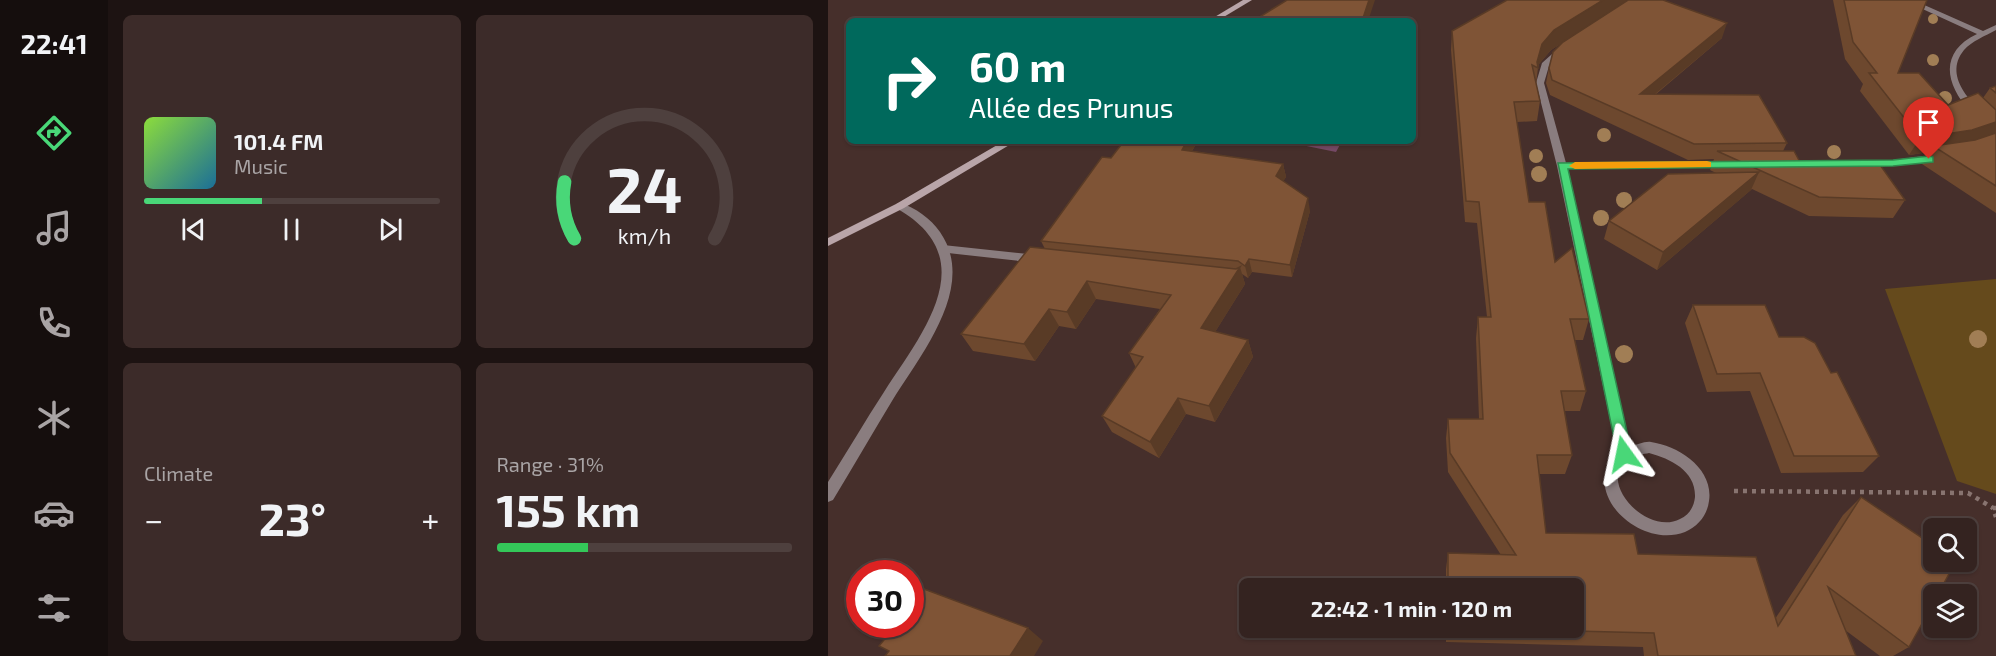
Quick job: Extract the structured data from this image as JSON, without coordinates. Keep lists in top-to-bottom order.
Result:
{
  "page": {
    "tabs": "22:41",
    "turn": ["60 m", "Allée des Prunus"],
    "song": ["101.4 FM", "Music"],
    "tile": [
      "Climate",
      ["Range · 31%", "155 km"]
    ],
    "heat": ["−", "23°", "+"],
    "limit": "30",
    "trip": "22:42 · 1 min · 120 m",
    "gauge": ["24", "km/h"]
  }
}
